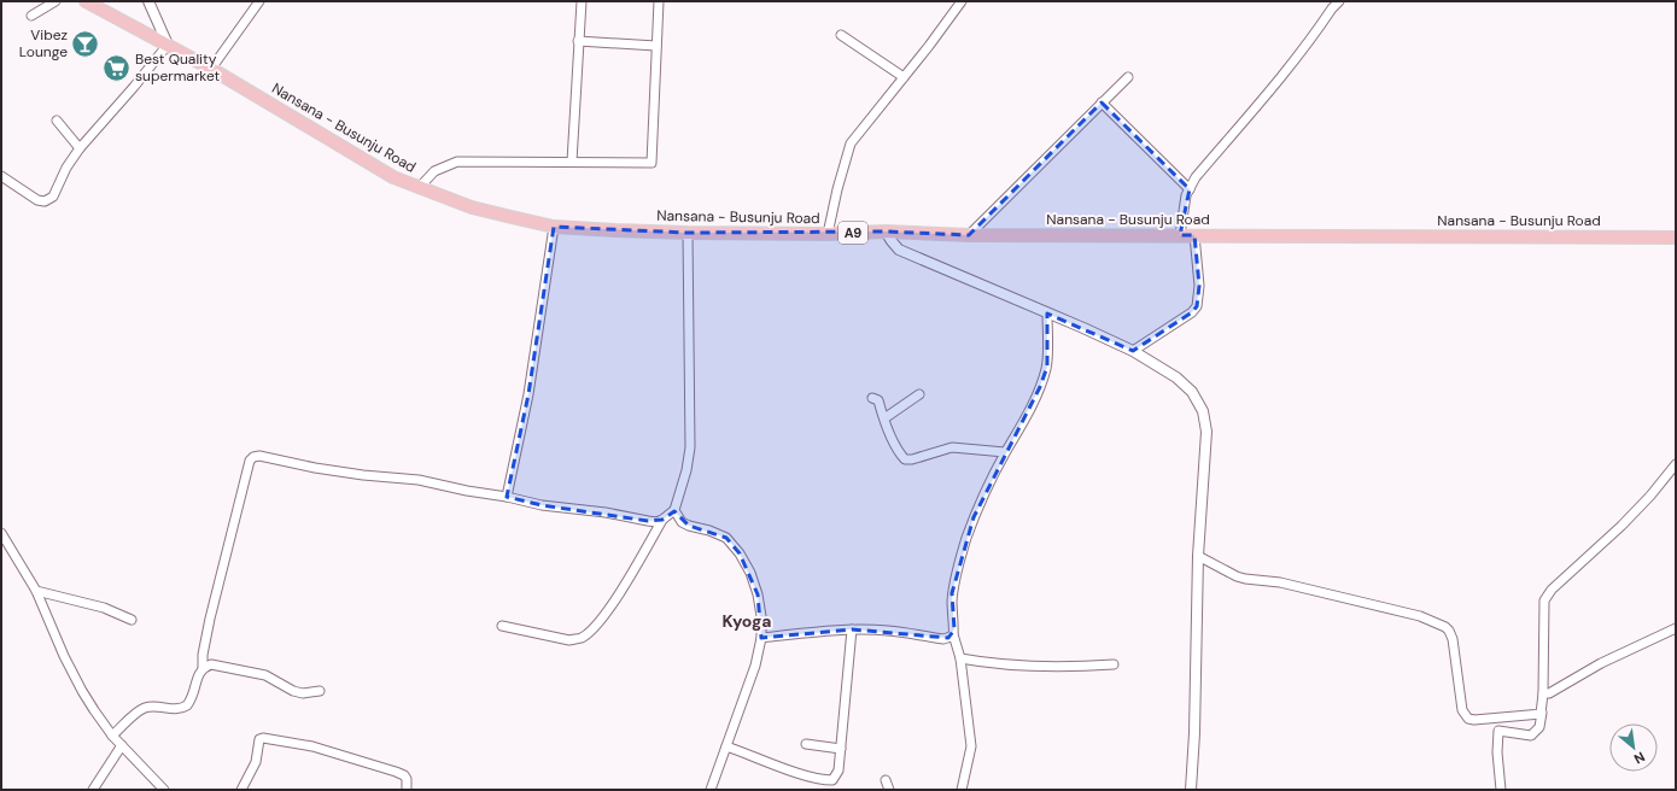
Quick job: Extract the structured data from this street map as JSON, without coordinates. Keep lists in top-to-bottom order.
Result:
{
  "streets": {
    "main road": ["Nansana - Busunju Road", "A9"]
  },
  "districts": ["Kyoga"],
  "places": {
    "bar": ["Vibez Lounge"],
    "supermarket": ["Best Quality supermarket"]
  },
  "north": "bottom right"
}
